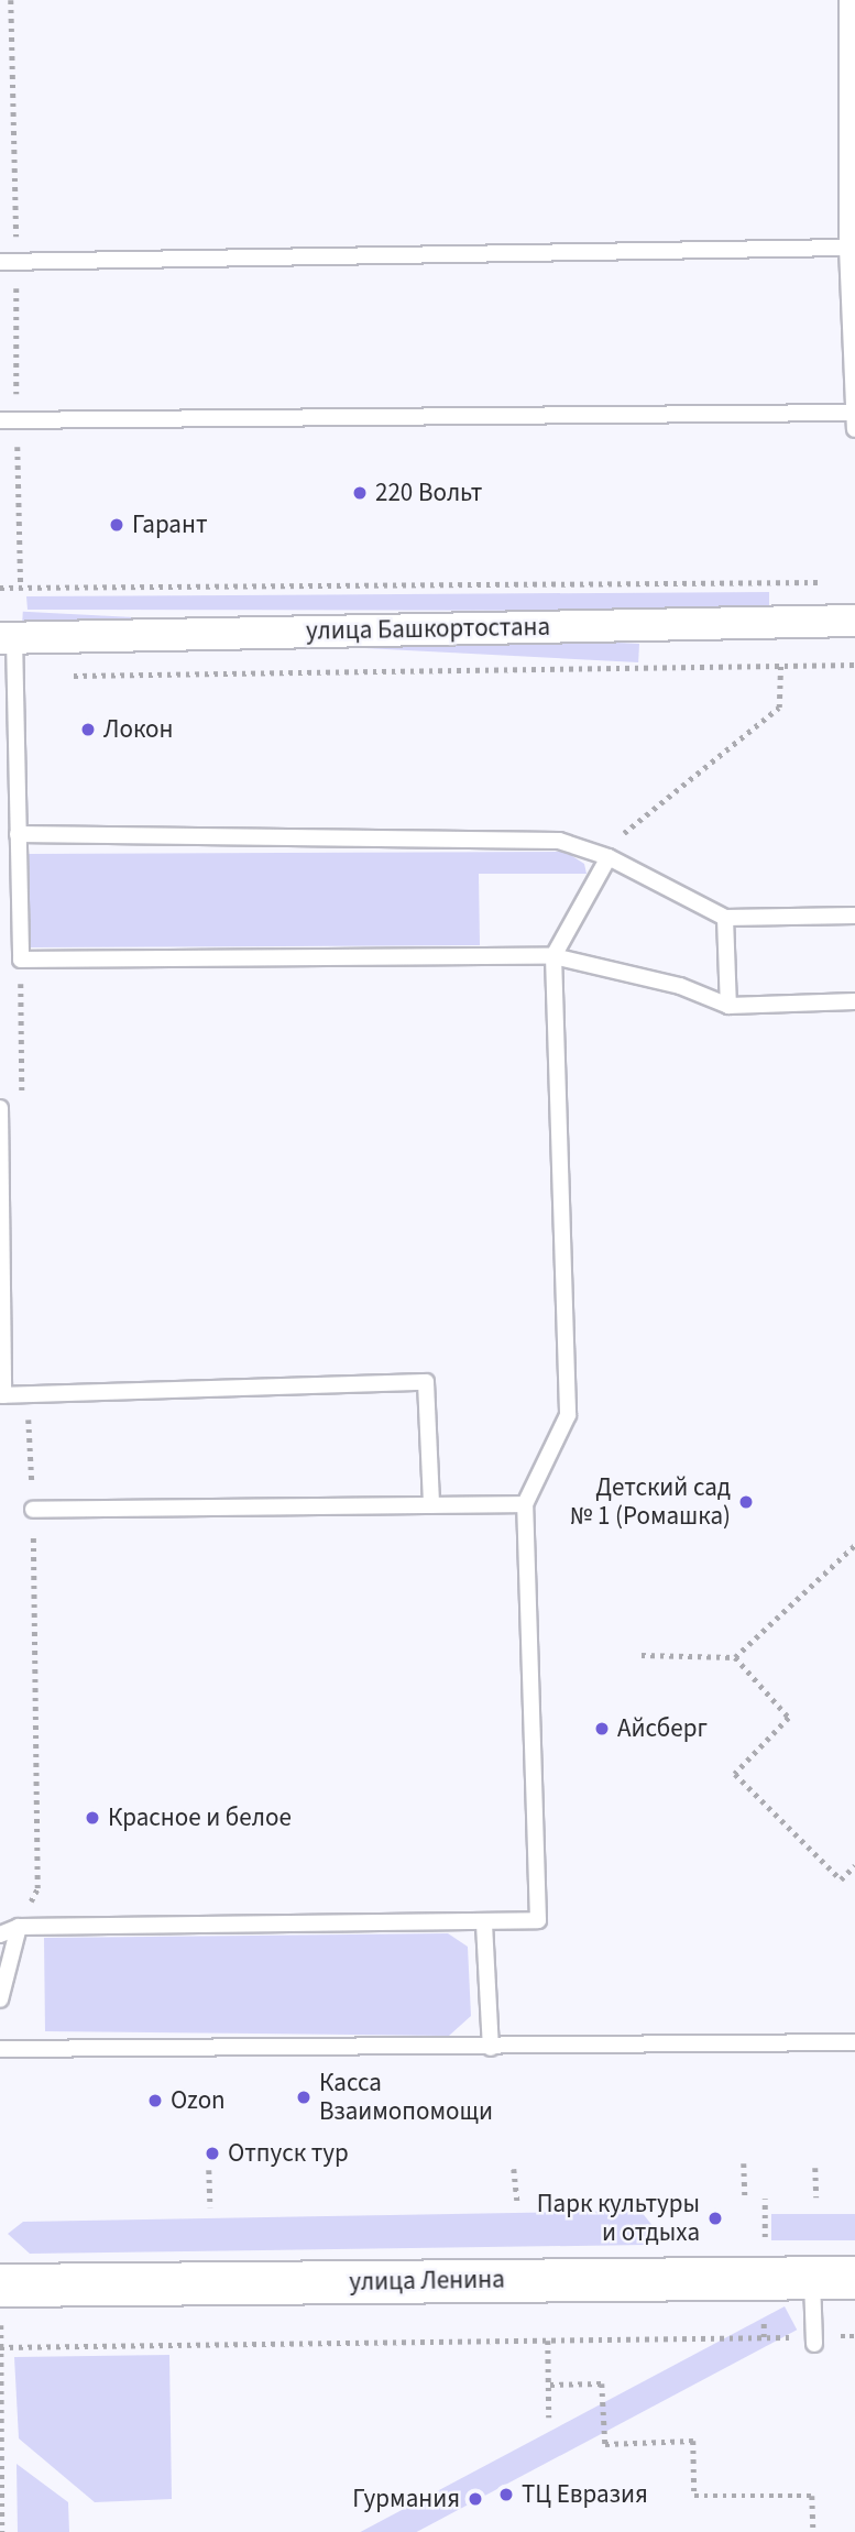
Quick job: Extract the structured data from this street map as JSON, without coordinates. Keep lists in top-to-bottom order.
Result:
{
  "streets": {
    "street": ["улица Башкортостана", "улица Ленина"]
  },
  "places": [
    "220 Вольт",
    "Гарант",
    "Локон",
    "Детский сад № 1 (Ромашка)",
    "Айсберг",
    "Красное и белое",
    "Касса Взаимопомощи",
    "Ozon",
    "Отпуск тур",
    "Парк культуры и отдыха",
    "ТЦ Евразия",
    "Гурмания"
  ]
}
